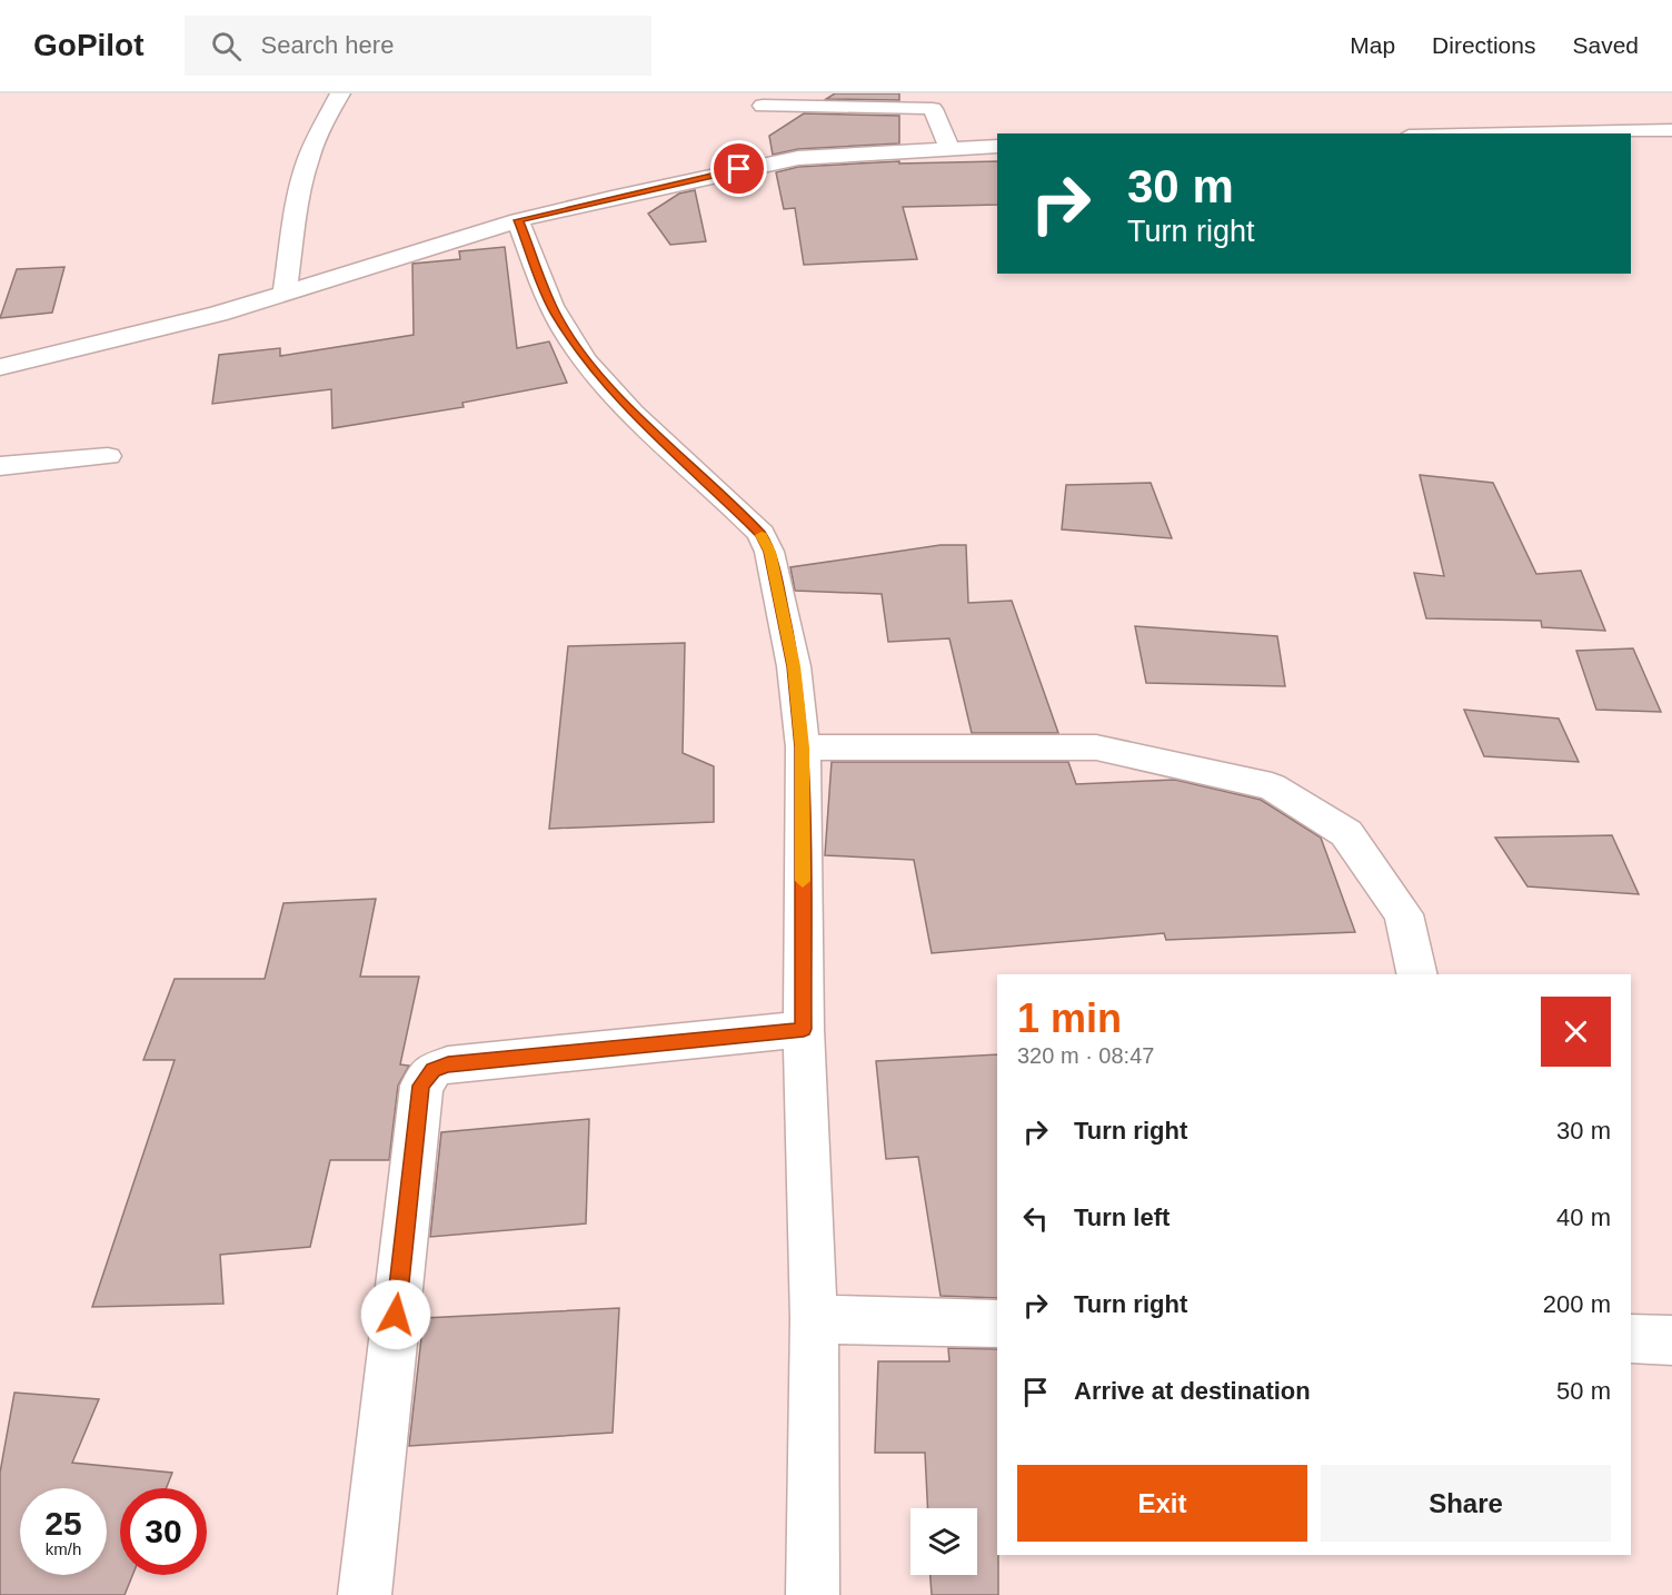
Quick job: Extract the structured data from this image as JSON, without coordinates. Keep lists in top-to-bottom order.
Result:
{
  "page": {
    "header": "GoPilot",
    "search": "Search here",
    "nav": ["Map", "Directions", "Saved"],
    "turn": ["30 m", "Turn right"],
    "heading": ["1 min", "320 m · 08:47"],
    "list": [
      {
        "name": "Turn right",
        "value": "30 m"
      },
      {
        "name": "Turn left",
        "value": "40 m"
      },
      {
        "name": "Turn right",
        "value": "200 m"
      },
      {
        "name": "Arrive at destination",
        "value": "50 m"
      }
    ],
    "buttons": ["Exit", "Share"],
    "speed": "25 km/h",
    "limit": "30"
  }
}
